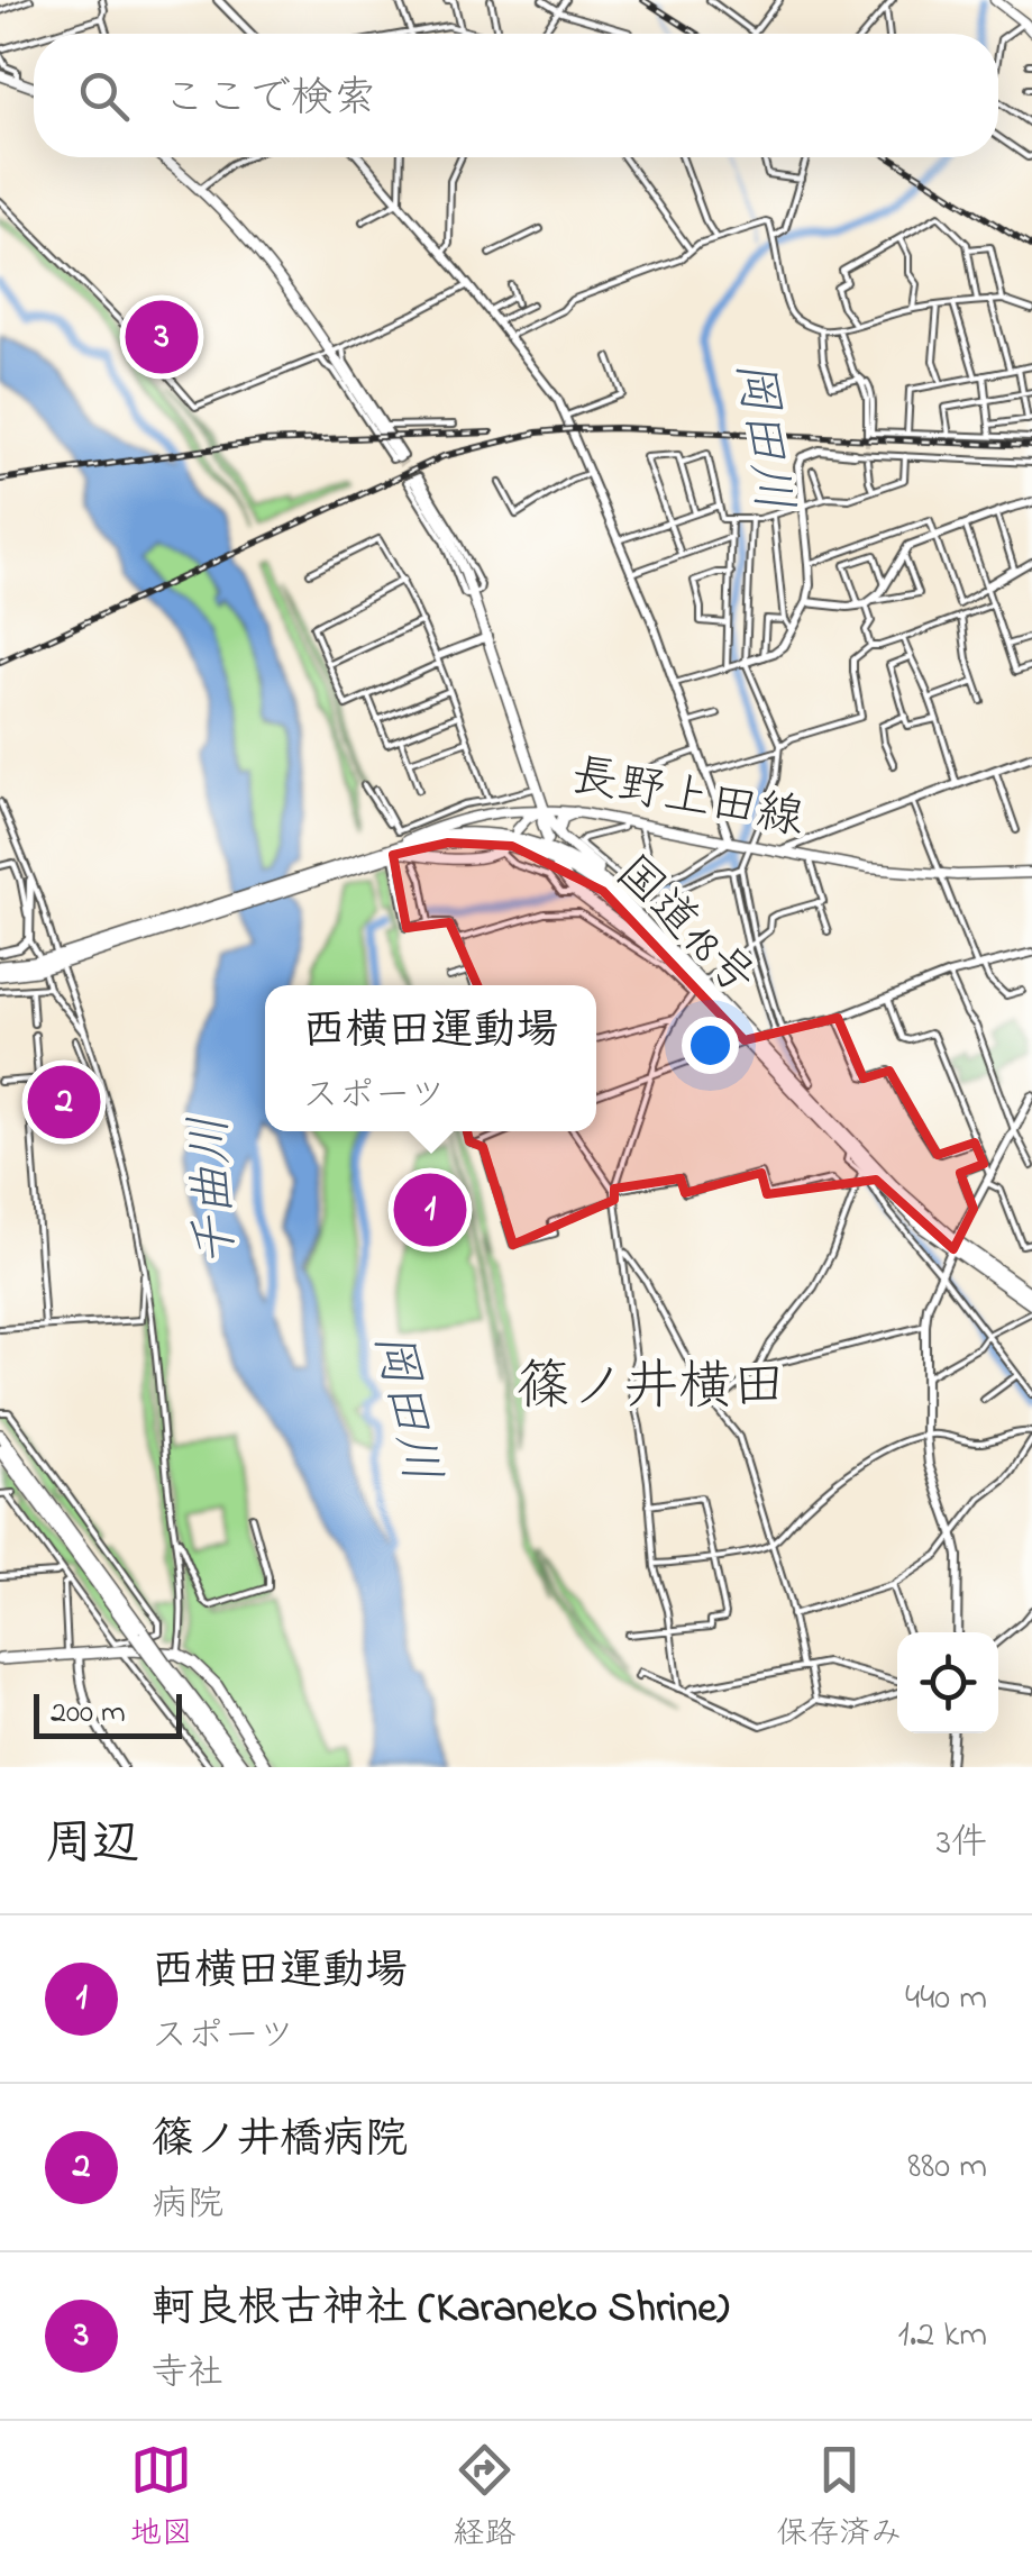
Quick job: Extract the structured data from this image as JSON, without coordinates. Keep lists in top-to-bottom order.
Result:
{
  "streets": {
    "highway": ["国道18号"],
    "main road": ["長野上田線"]
  },
  "districts": ["篠ノ井横田"],
  "water": ["岡田川", "千曲川"],
  "scale_bar": "200 m",
  "page": {
    "search": "ここで検索",
    "pins": ["3", "2", "1"],
    "popup": ["西横田運動場", "スポーツ"],
    "scale": "200 m",
    "heading": ["周辺", "3件"],
    "list": [
      {
        "mark": "1",
        "name": "西横田運動場",
        "note": "スポーツ",
        "value": "440 m"
      },
      {
        "mark": "2",
        "name": "篠ノ井橋病院",
        "note": "病院",
        "value": "880 m"
      },
      {
        "mark": "3",
        "name": "軻良根古神社 (Karaneko Shrine)",
        "note": "寺社",
        "value": "1.2 km"
      }
    ],
    "nav": ["地図", "経路", "保存済み"]
  }
}
